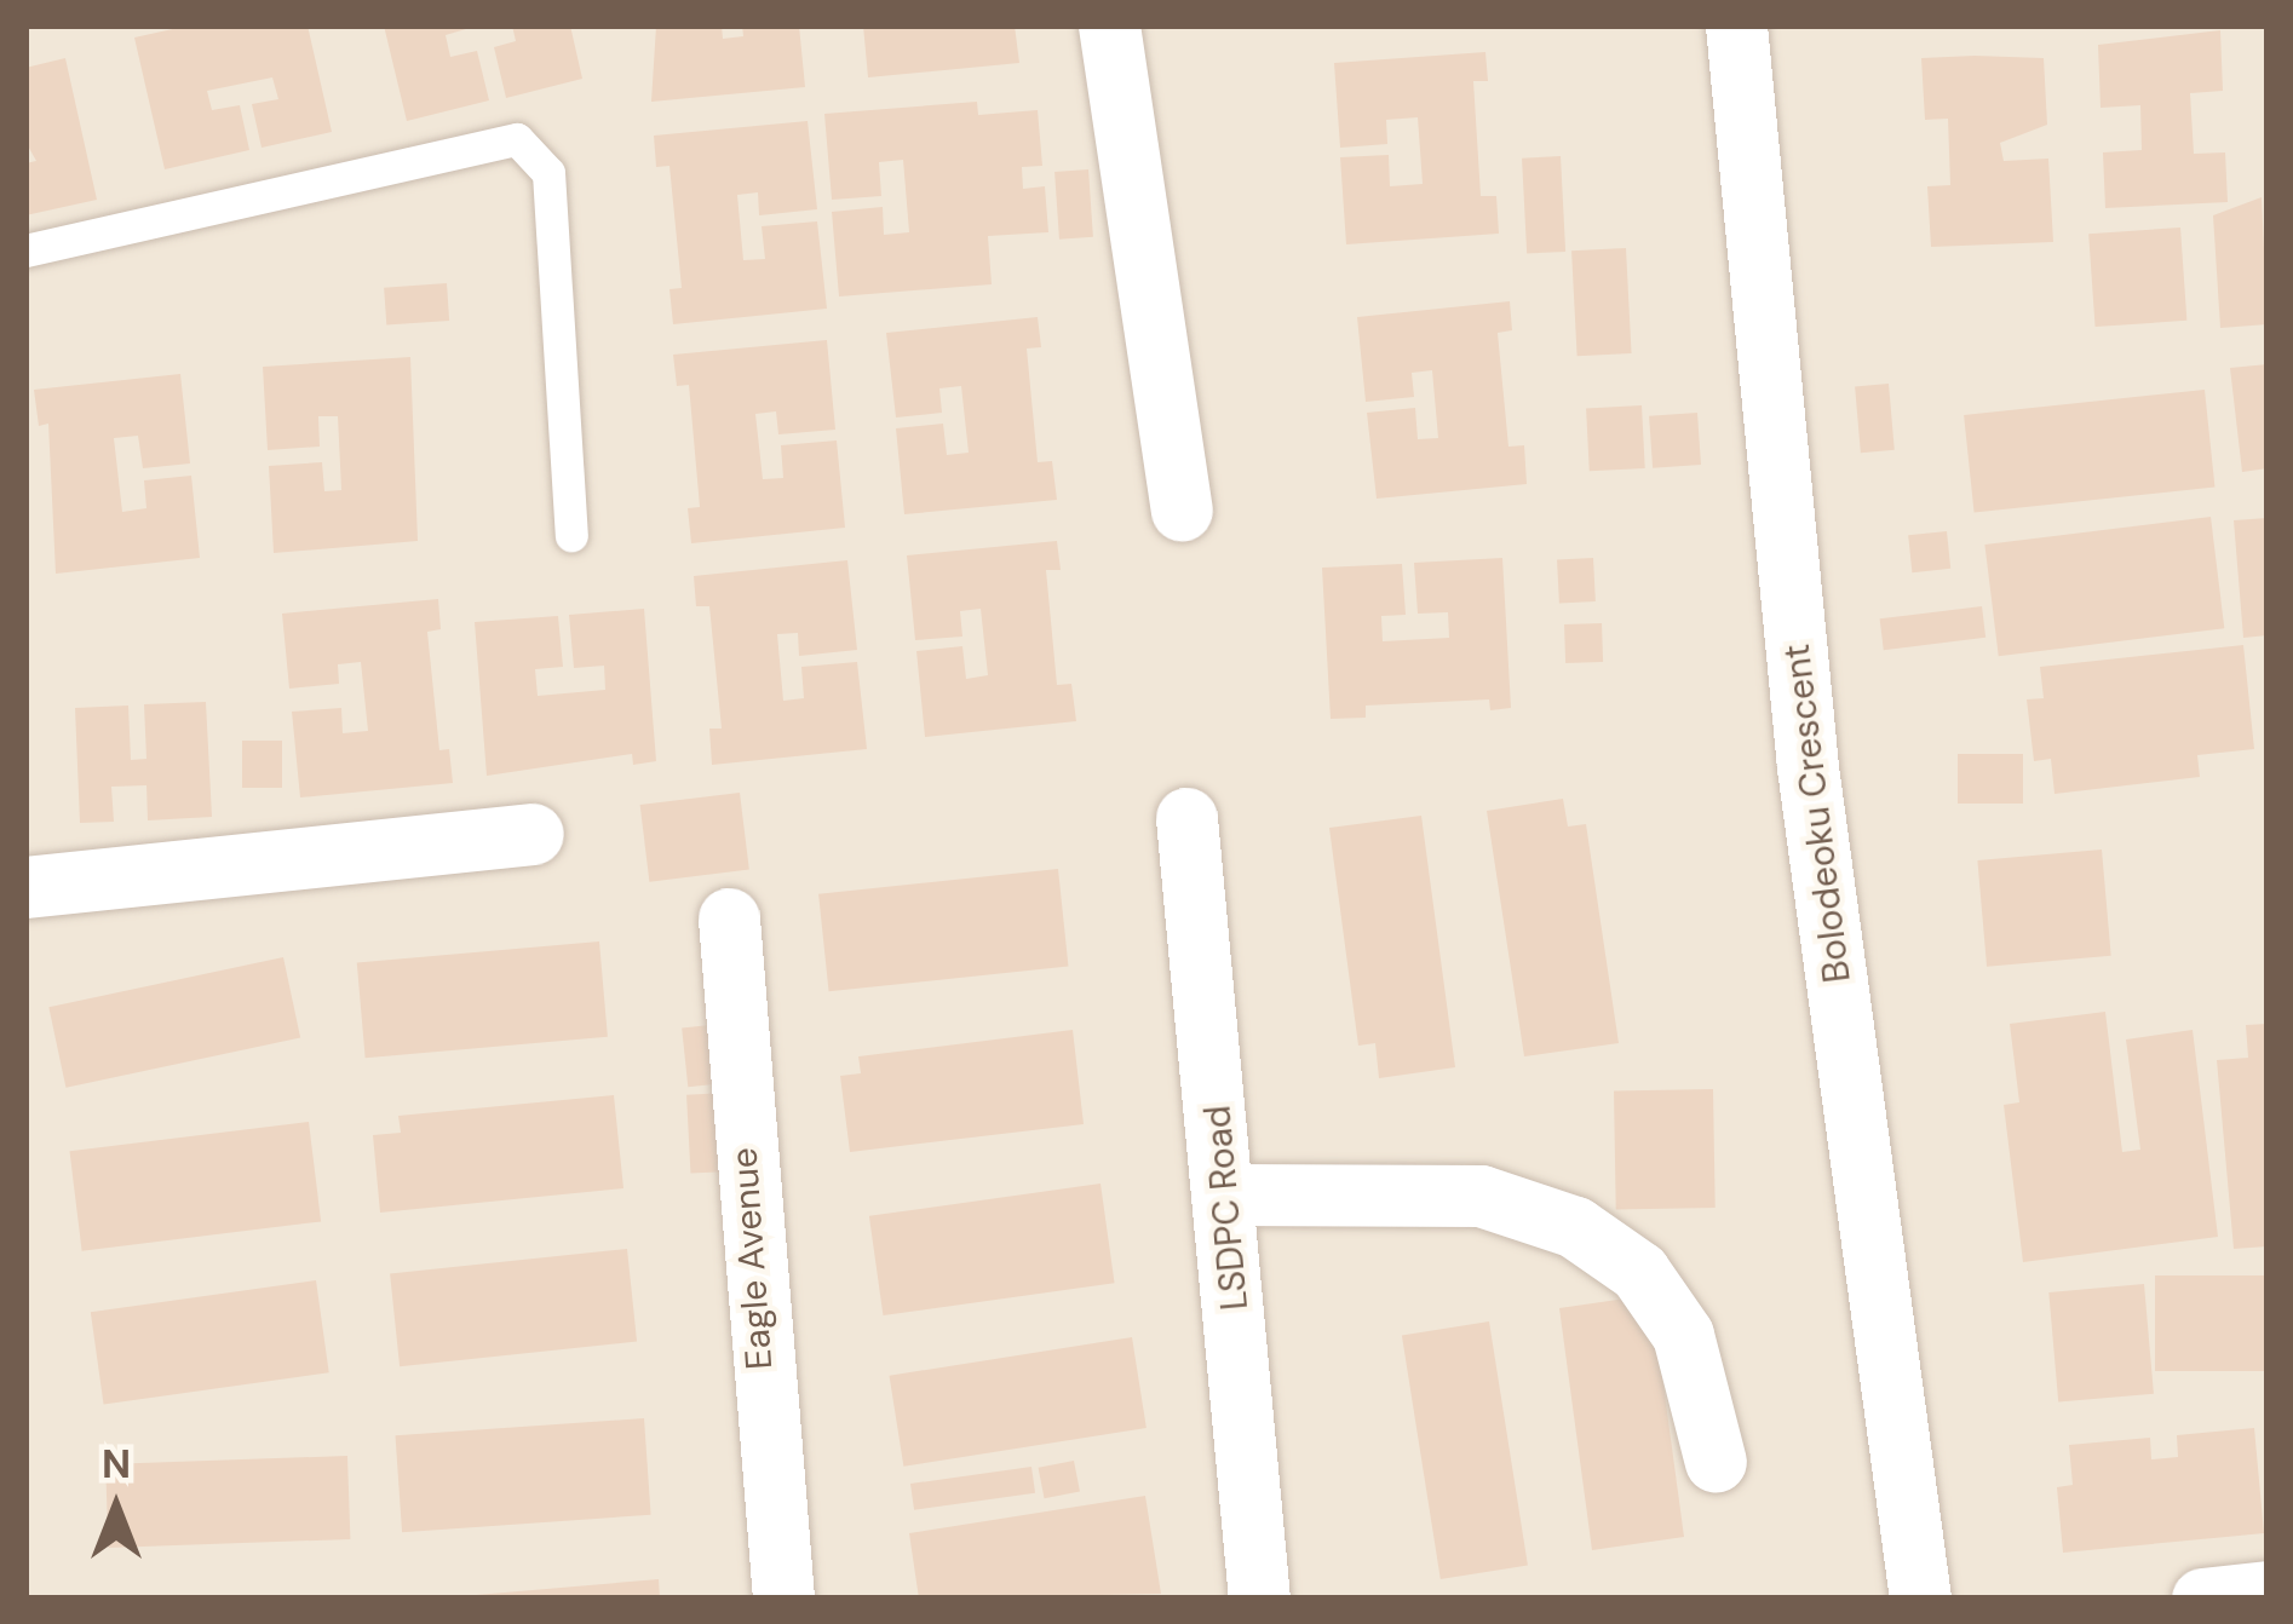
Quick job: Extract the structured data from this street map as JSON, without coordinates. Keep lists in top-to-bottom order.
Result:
{
  "streets": {
    "street": ["Bolodeoku Crescent", "LSDPC Road", "Eagle Avenue"]
  },
  "north": "top"
}
